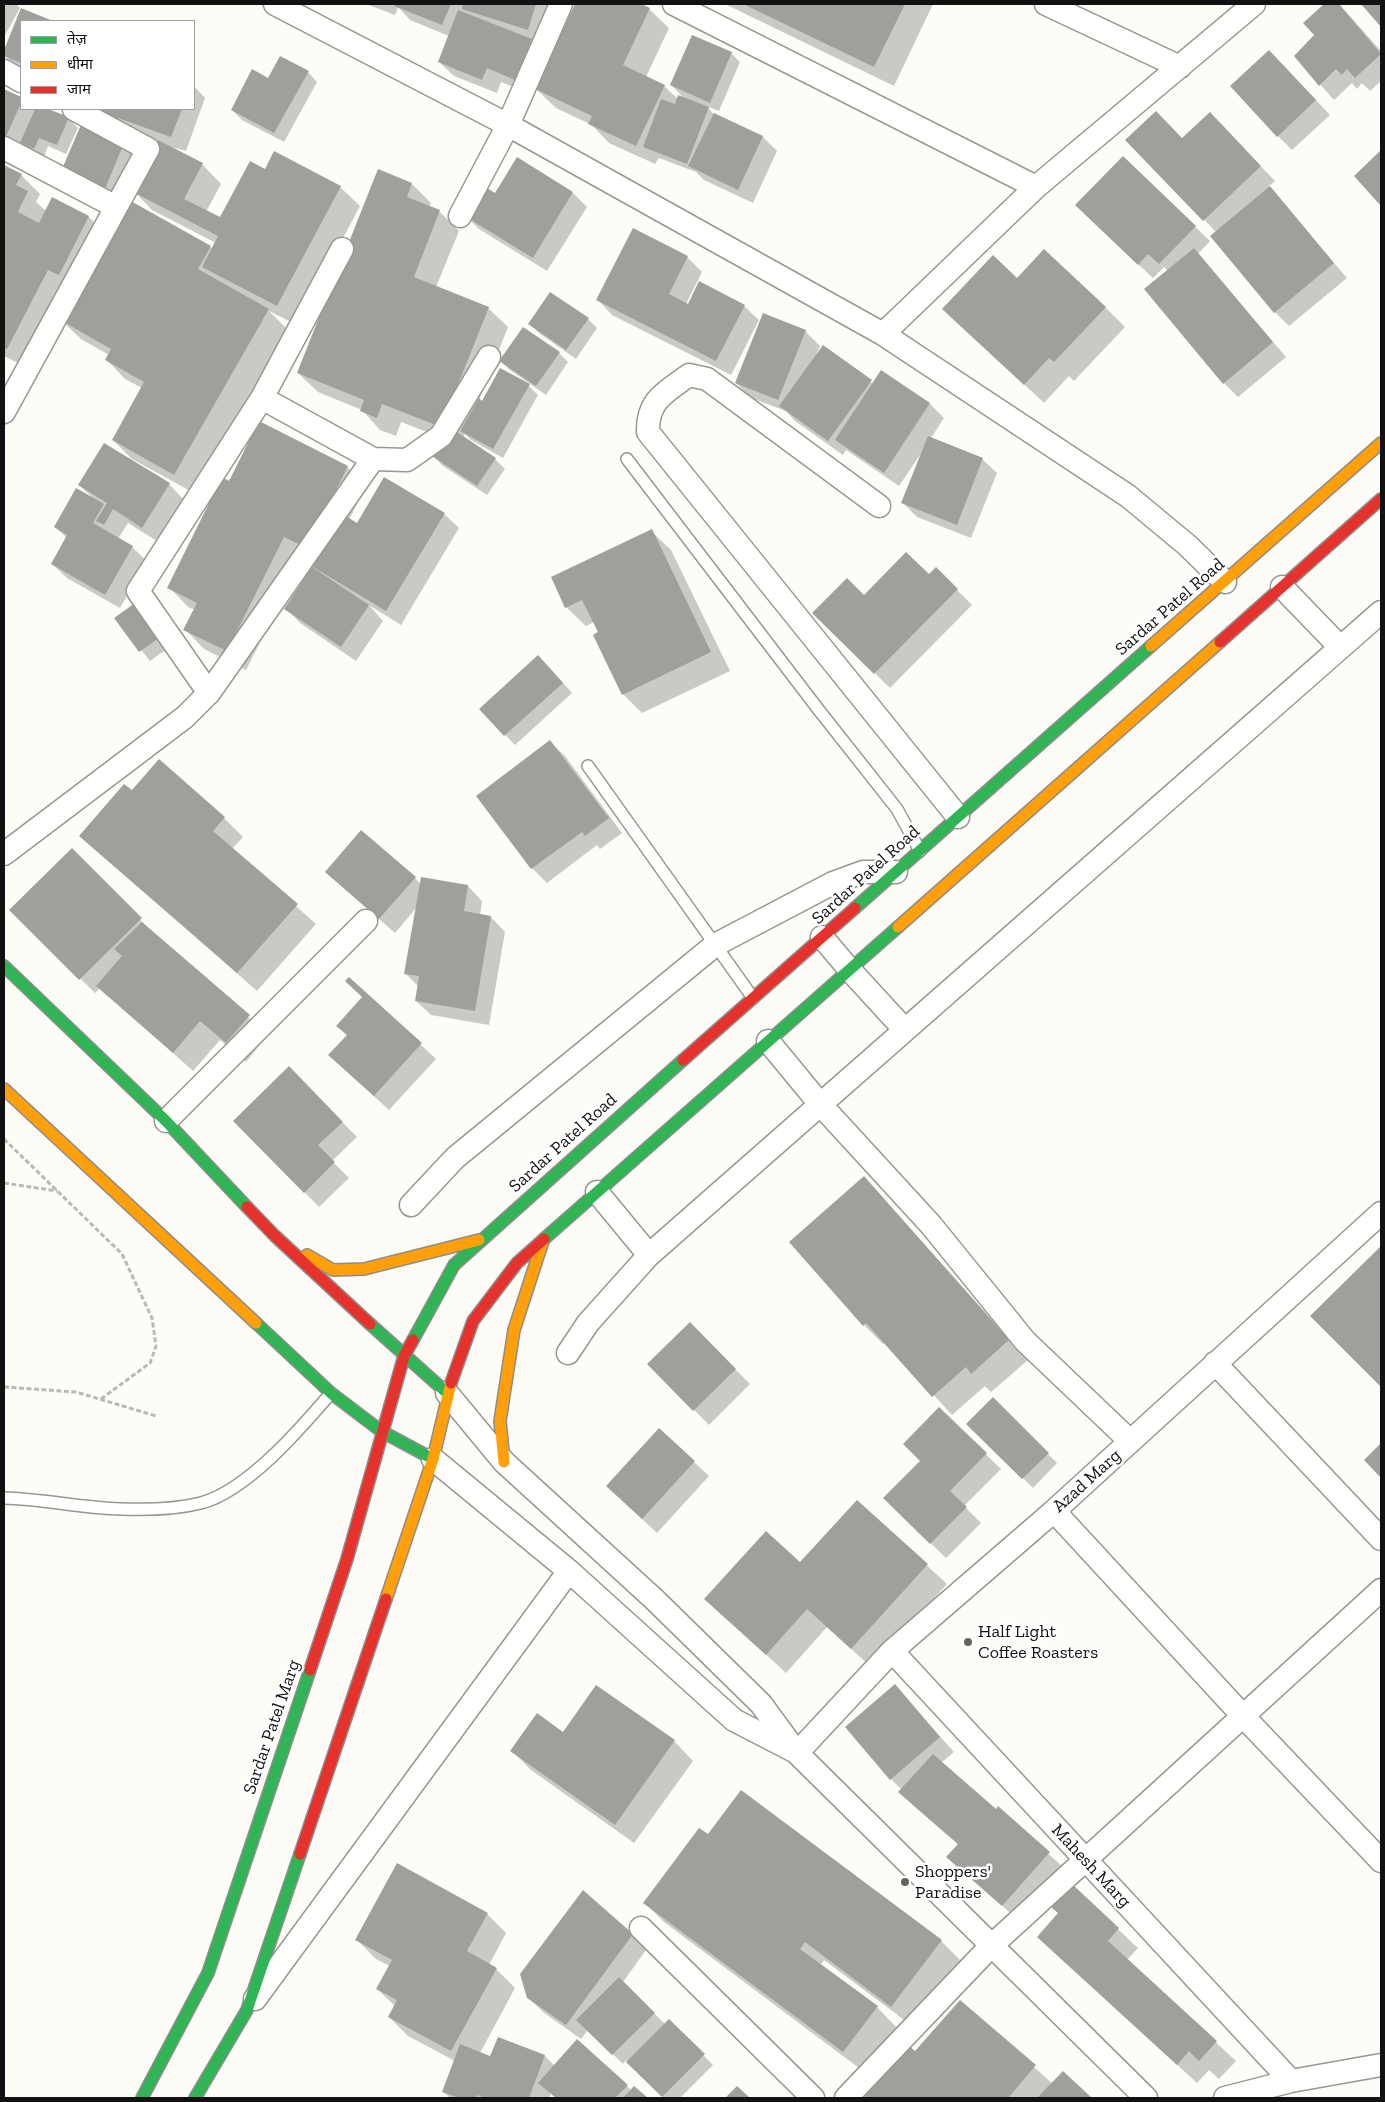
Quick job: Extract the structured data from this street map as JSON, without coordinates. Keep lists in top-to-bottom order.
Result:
{
  "streets": {
    "street": [
      "Sardar Patel Road",
      "Azad Marg",
      "Sardar Patel Marg",
      "Mahesh Marg"
    ]
  },
  "crossings": [
    ["Sardar Patel Road", "Sardar Patel Marg"],
    ["Azad Marg", "Mahesh Marg"]
  ],
  "places": ["Half Light Coffee Roasters", "Shoppers' Paradise"],
  "legend": ["तेज़", "धीमा", "जाम"]
}
